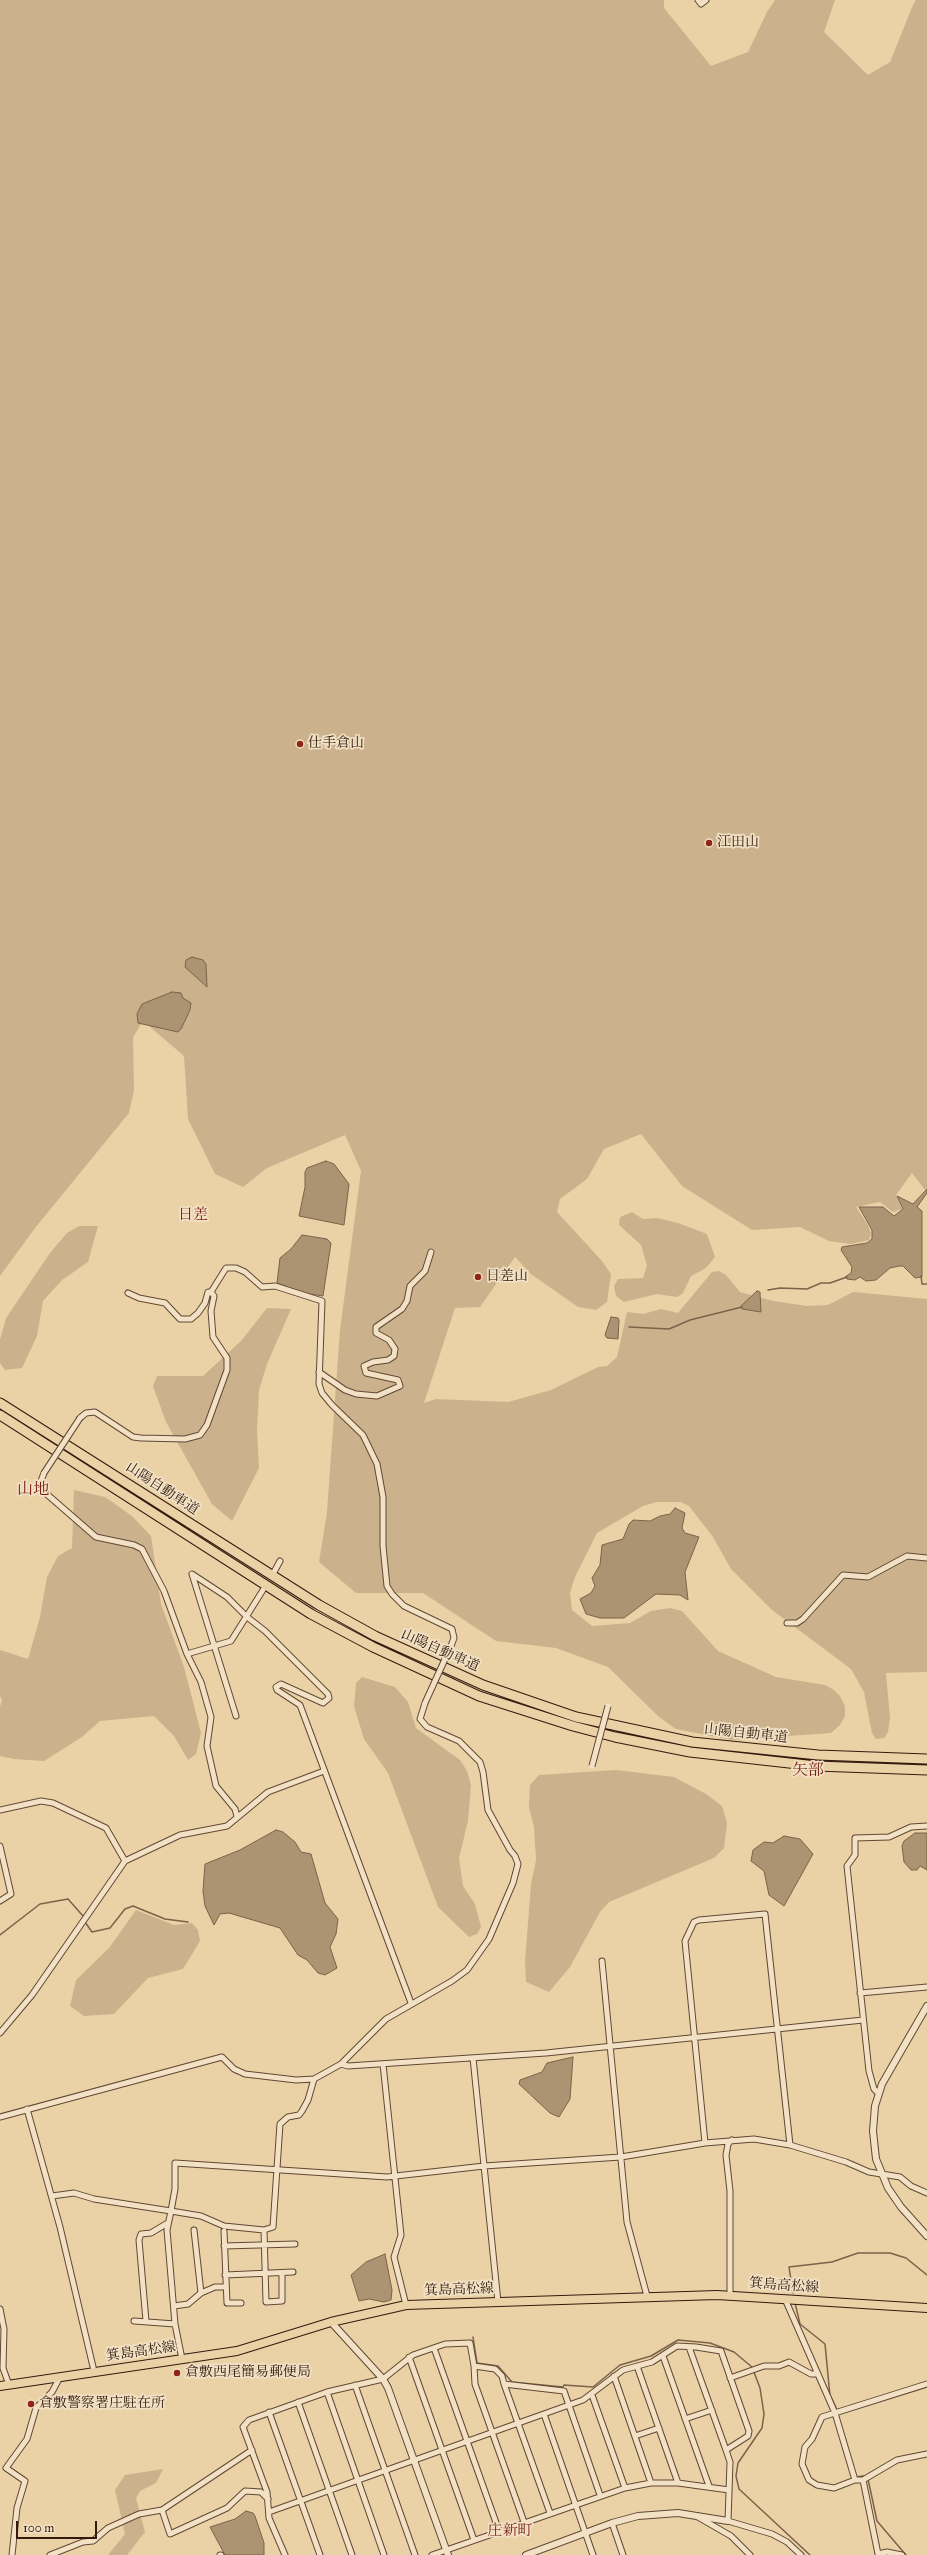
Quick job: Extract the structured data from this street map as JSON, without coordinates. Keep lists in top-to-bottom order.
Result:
{
  "streets": {
    "highway": ["山陽自動車道"],
    "main road": ["箕島高松線"]
  },
  "districts": [
    "日差",
    "山地",
    "矢部",
    "庄新町"
  ],
  "places": [
    "仕手倉山",
    "江田山",
    "日差山",
    "倉敷西尾簡易郵便局",
    "倉敷警察署庄駐在所"
  ],
  "scale_bar": "100 m"
}
